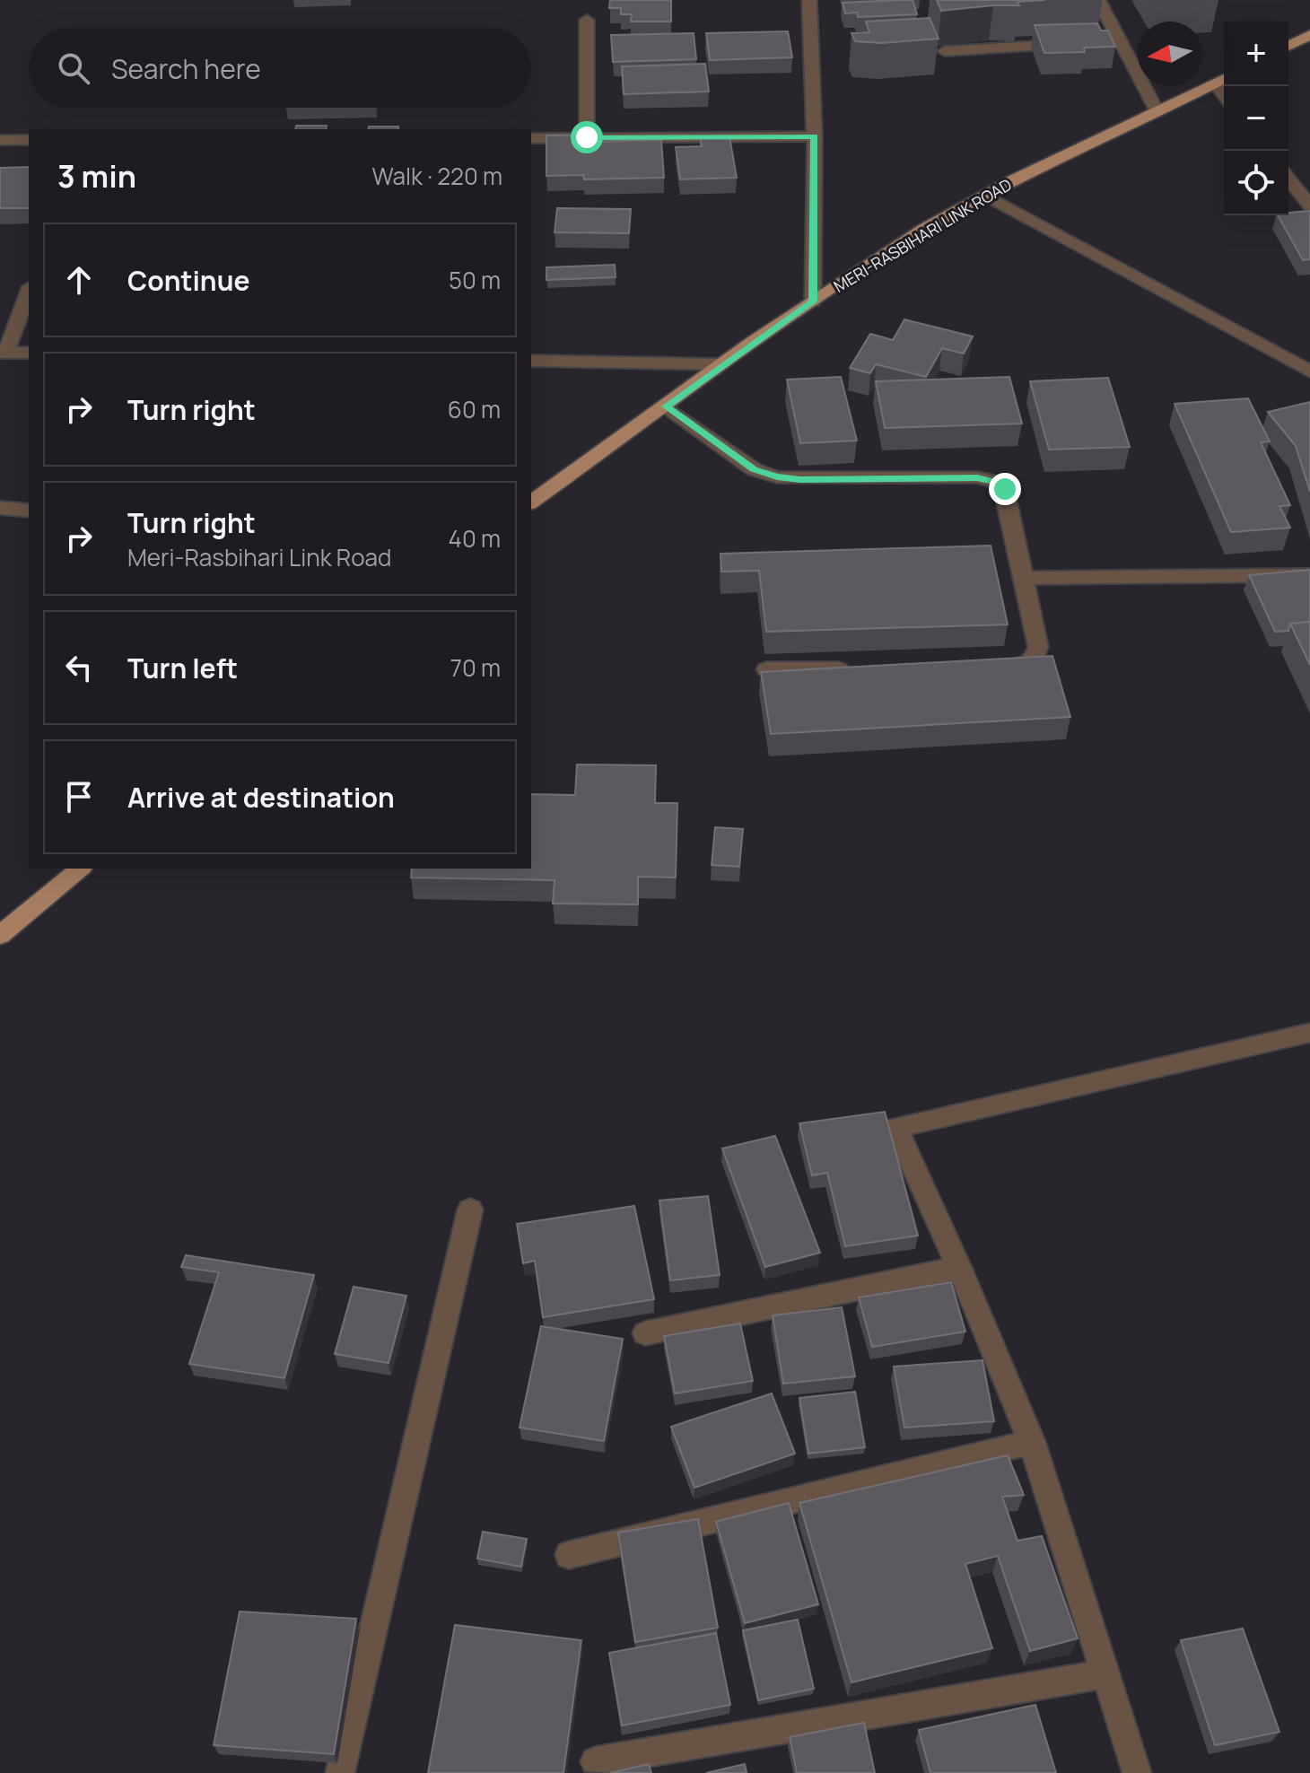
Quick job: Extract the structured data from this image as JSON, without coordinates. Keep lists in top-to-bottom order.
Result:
{
  "streets": {
    "main road": ["MERI-RASBIHARI LINK ROAD"]
  },
  "north": "left",
  "page": {
    "map_buttons": ["+", "−"],
    "search": "Search here",
    "heading": ["3 min", "Walk · 220 m"],
    "list": [
      ["Continue", "50 m"],
      ["Turn right", "60 m"],
      ["Turn right", "Meri-Rasbihari Link Road", "40 m"],
      ["Turn left", "70 m"],
      "Arrive at destination"
    ]
  }
}
